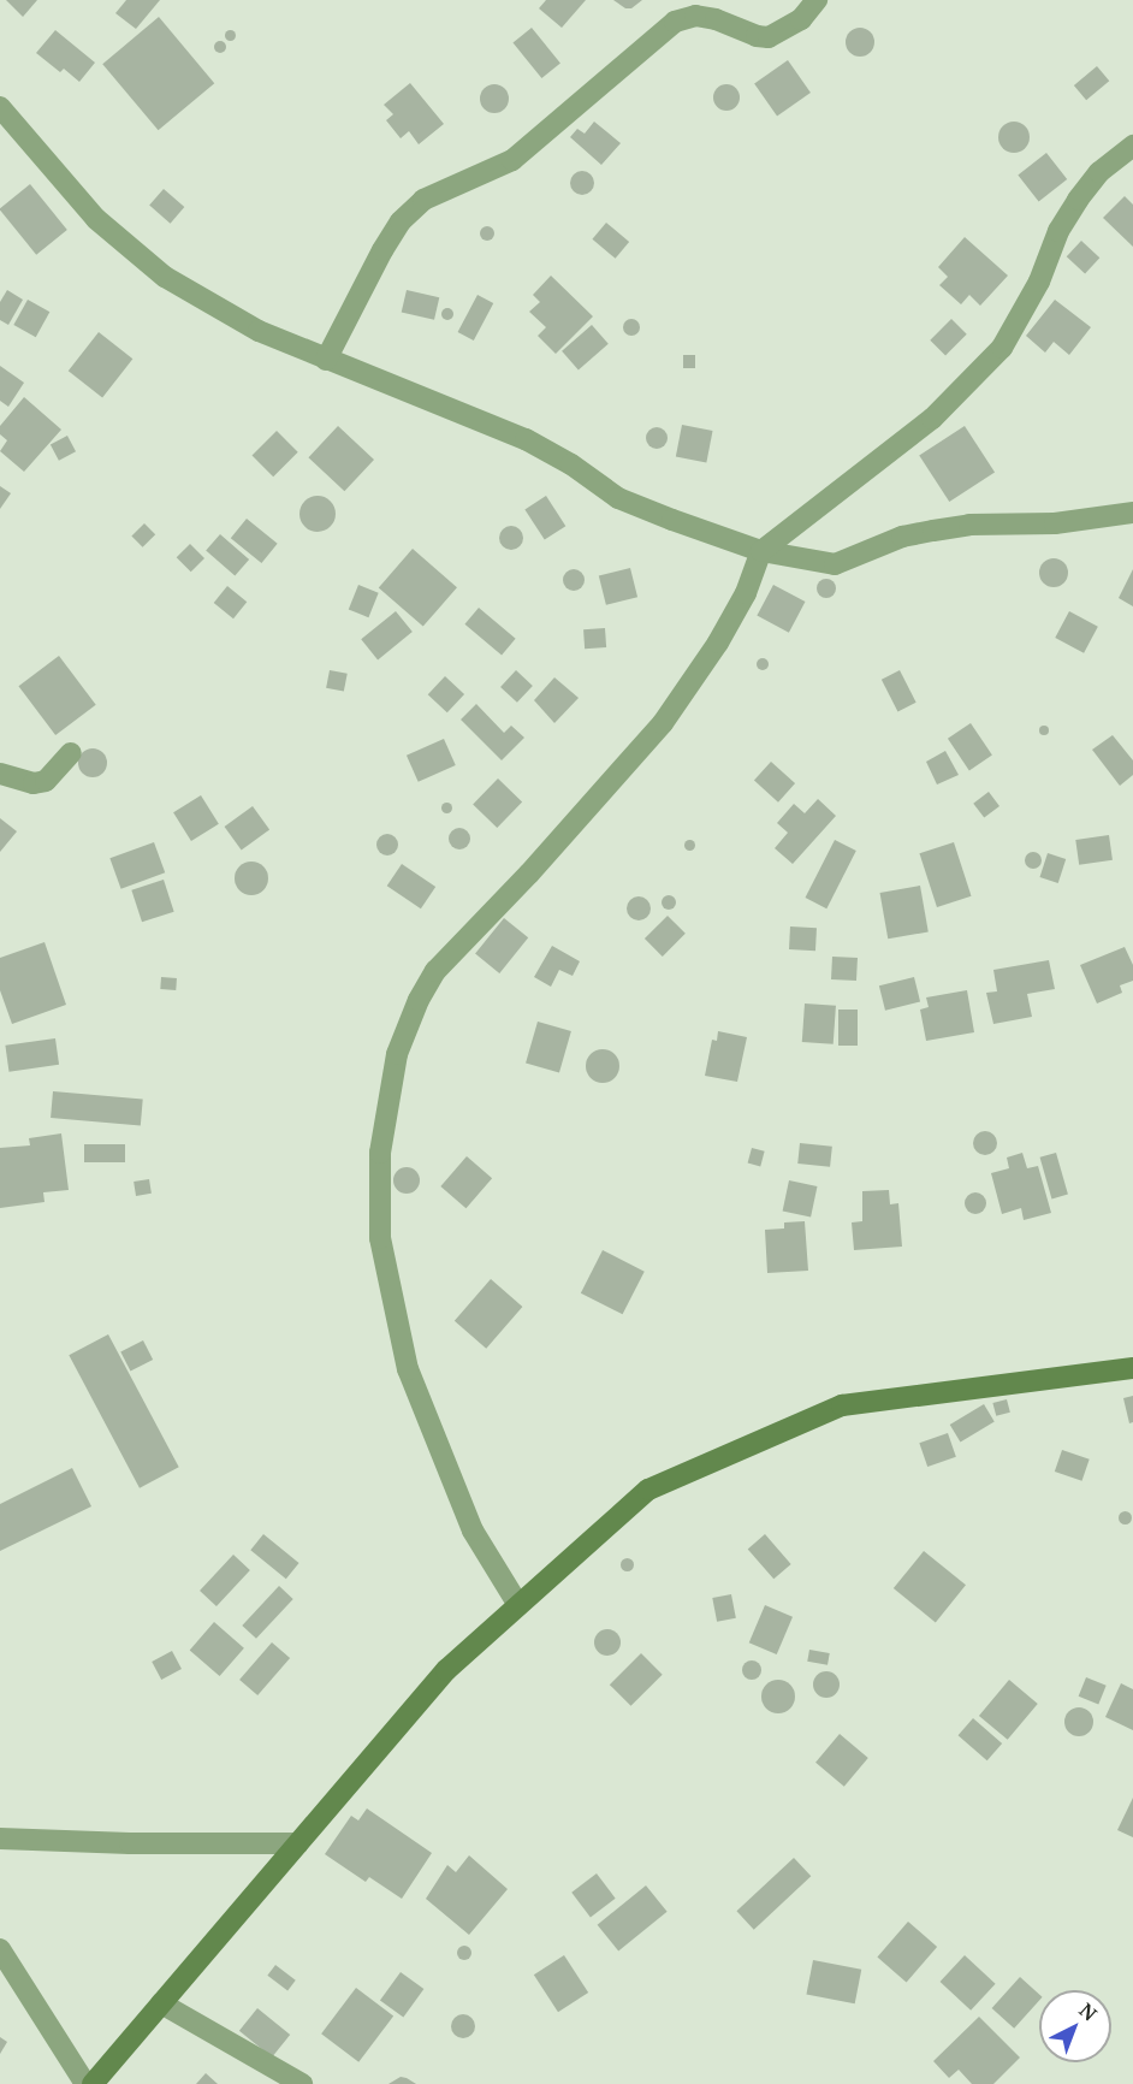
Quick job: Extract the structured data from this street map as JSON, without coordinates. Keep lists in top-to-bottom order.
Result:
{
  "north": "top right"
}
